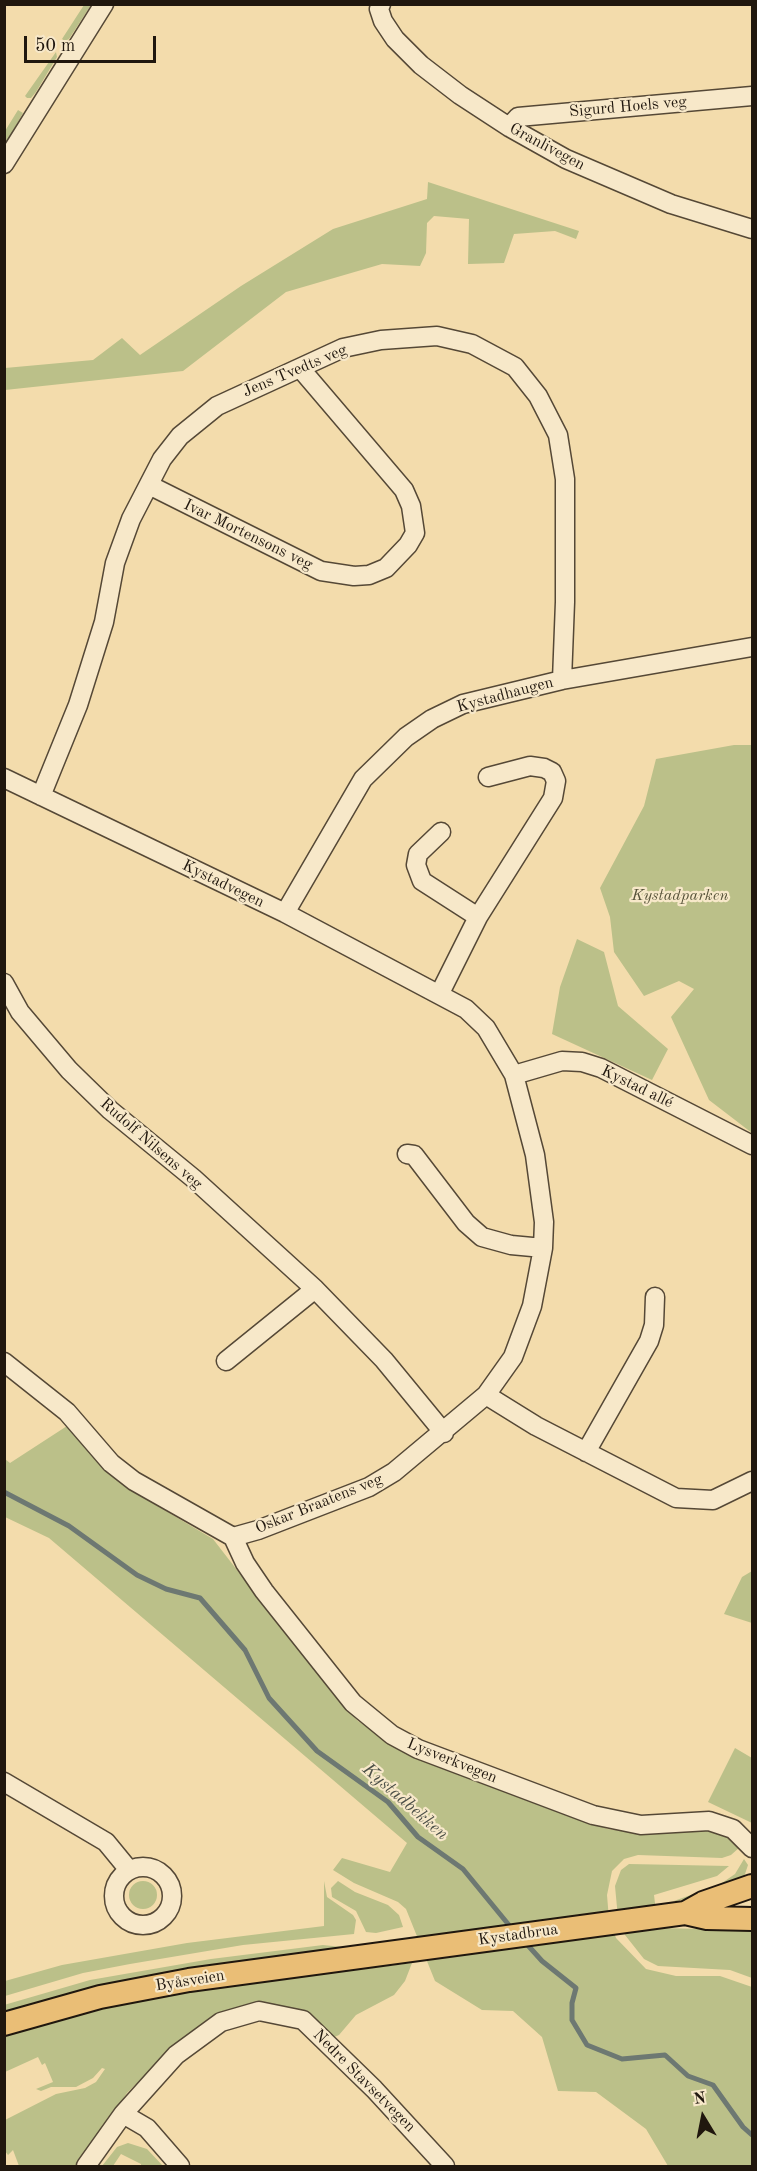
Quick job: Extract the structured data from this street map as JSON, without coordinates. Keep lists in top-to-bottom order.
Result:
{
  "streets": {
    "main road": ["Kystadbrua", "Byåsveien"],
    "street": [
      "Sigurd Hoels veg",
      "Granlivegen",
      "Jens Tvedts veg",
      "Ivar Mortensons veg",
      "Kystadhaugen",
      "Kystadvegen",
      "Kystad allé",
      "Rudolf Nilsens veg",
      "Oskar Braatens veg",
      "Lysverkvegen",
      "Nedre Stavsetvegen"
    ]
  },
  "crossings": [
    ["Sigurd Hoels veg", "Granlivegen"],
    ["Jens Tvedts veg", "Ivar Mortensons veg"],
    ["Jens Tvedts veg", "Kystadhaugen"],
    ["Jens Tvedts veg", "Kystadvegen"],
    ["Kystadhaugen", "Kystadvegen"],
    ["Kystadvegen", "Kystad allé"],
    ["Kystadvegen", "Oskar Braatens veg"],
    ["Kystad allé", "Oskar Braatens veg"],
    ["Rudolf Nilsens veg", "Oskar Braatens veg"],
    ["Oskar Braatens veg", "Lysverkvegen"],
    ["Kystadbrua", "Byåsveien"]
  ],
  "water": ["Kystadbekken"],
  "parks": ["Kystadparken"],
  "scale_bar": "50 m",
  "north": "top"
}
